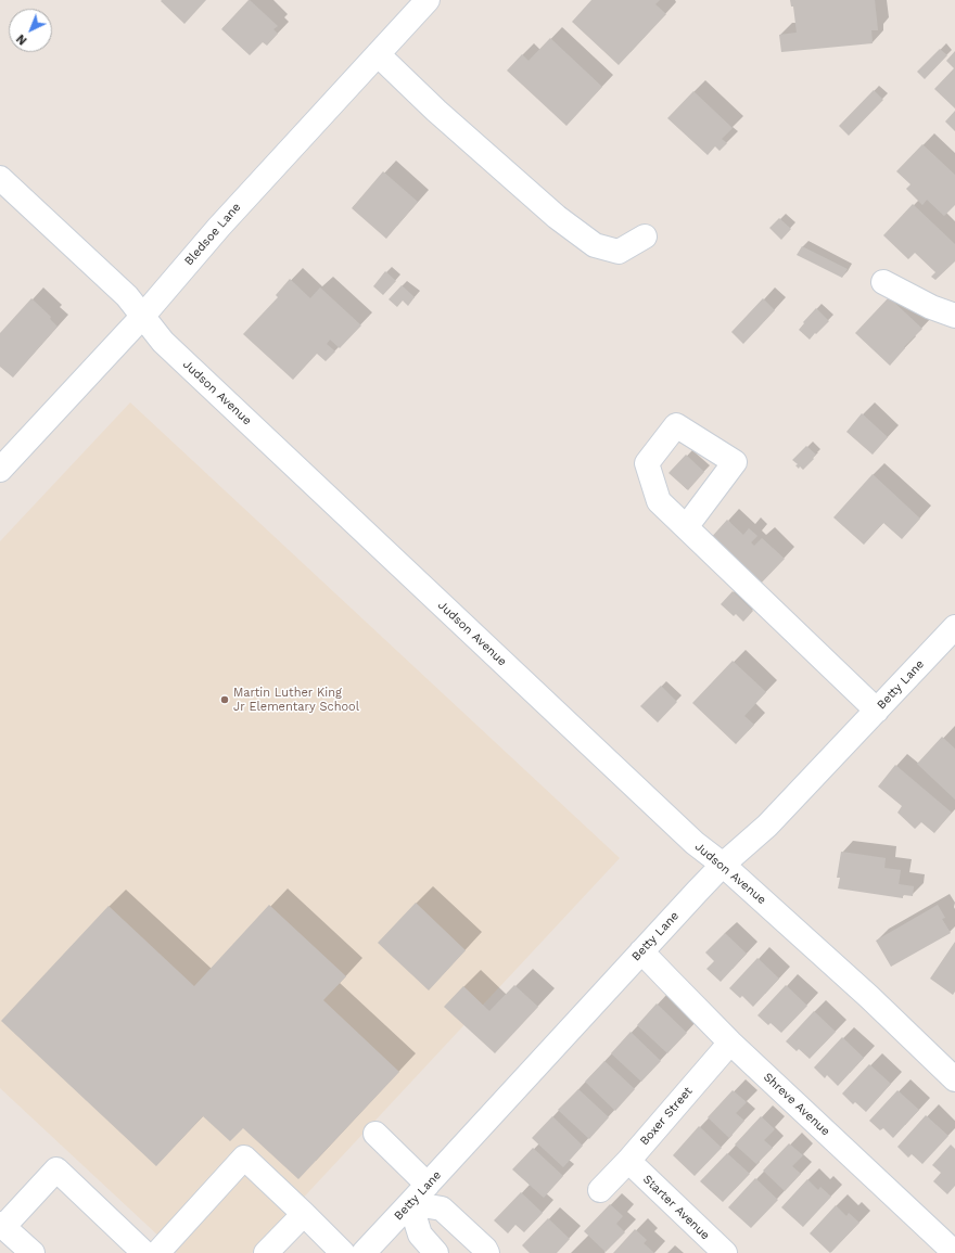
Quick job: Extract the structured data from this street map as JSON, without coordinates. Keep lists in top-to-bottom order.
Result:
{
  "streets": {
    "street": [
      "Bledsoe Lane",
      "Judson Avenue",
      "Betty Lane",
      "Shreve Avenue",
      "Boxer Street",
      "Starter Avenue"
    ]
  },
  "crossings": [
    ["Bledsoe Lane", "Judson Avenue"],
    ["Judson Avenue", "Betty Lane"],
    ["Betty Lane", "Shreve Avenue"],
    ["Shreve Avenue", "Boxer Street"],
    ["Boxer Street", "Starter Avenue"]
  ],
  "places": ["Martin Luther King Jr Elementary School"],
  "north": "bottom left"
}
